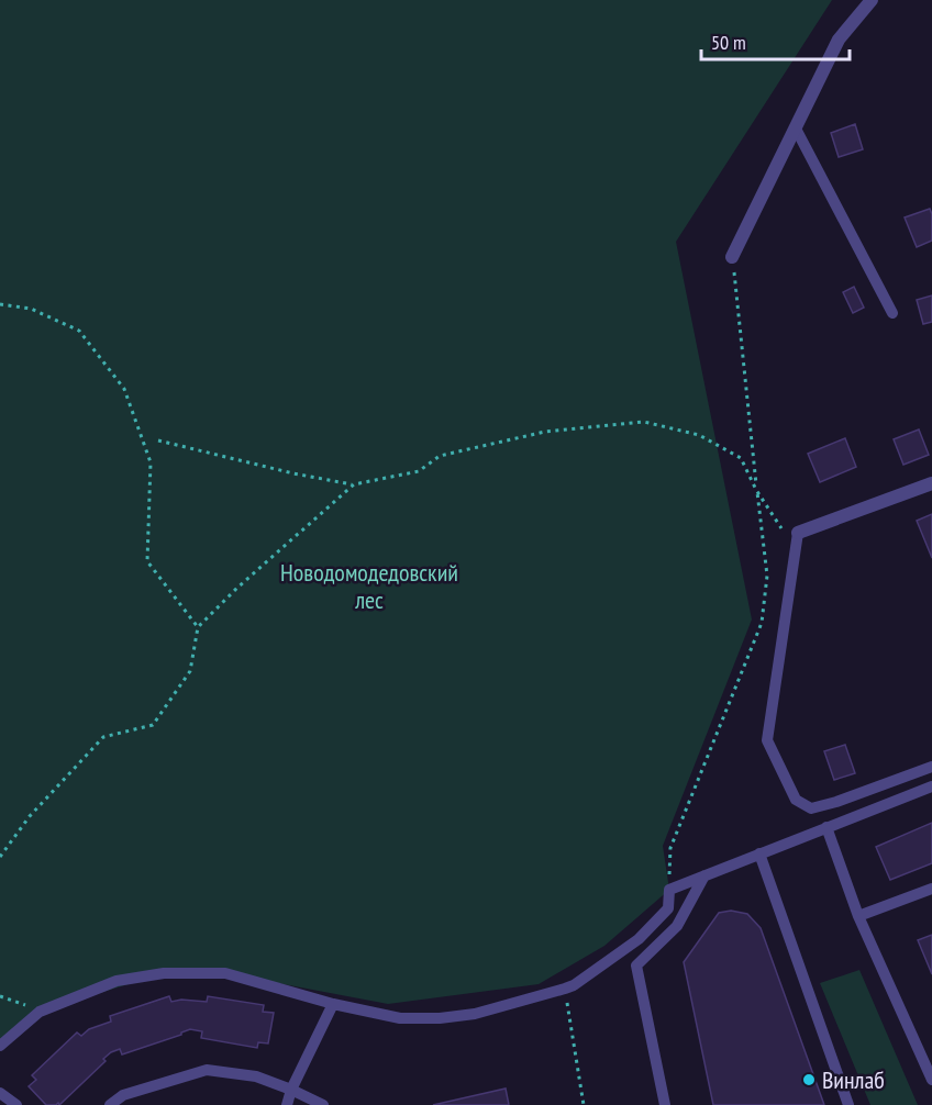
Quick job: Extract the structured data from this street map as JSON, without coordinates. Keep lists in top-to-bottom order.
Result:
{
  "parks": ["Новодомодедовский лес"],
  "places": ["Винлаб"],
  "scale_bar": "50 m"
}
